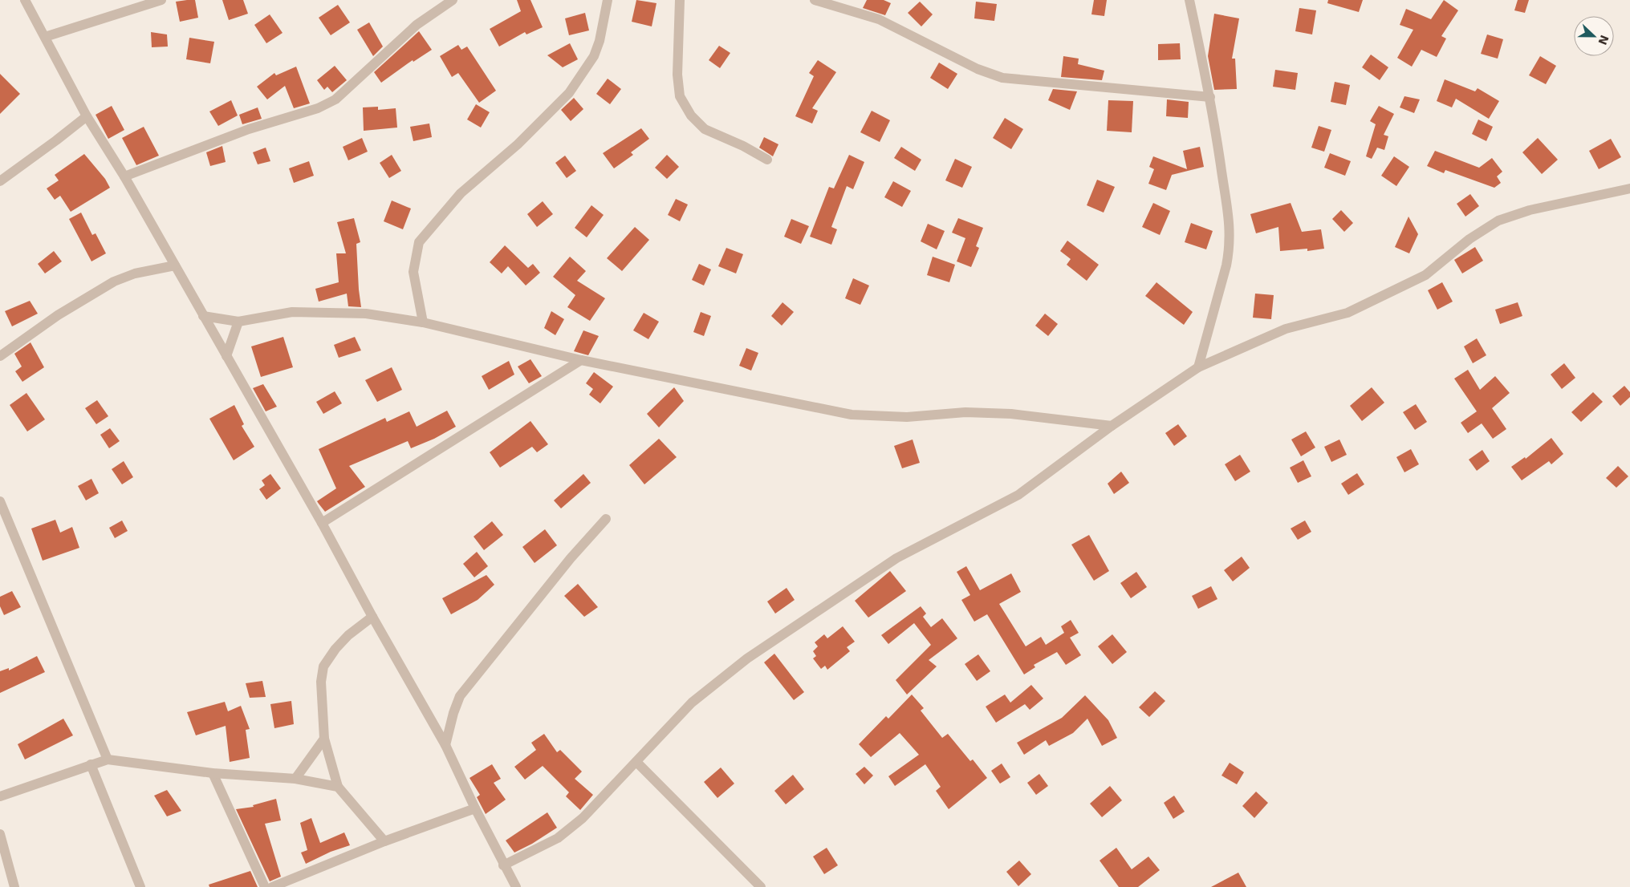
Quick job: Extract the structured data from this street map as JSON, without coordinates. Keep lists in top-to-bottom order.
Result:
{
  "north": "right"
}
